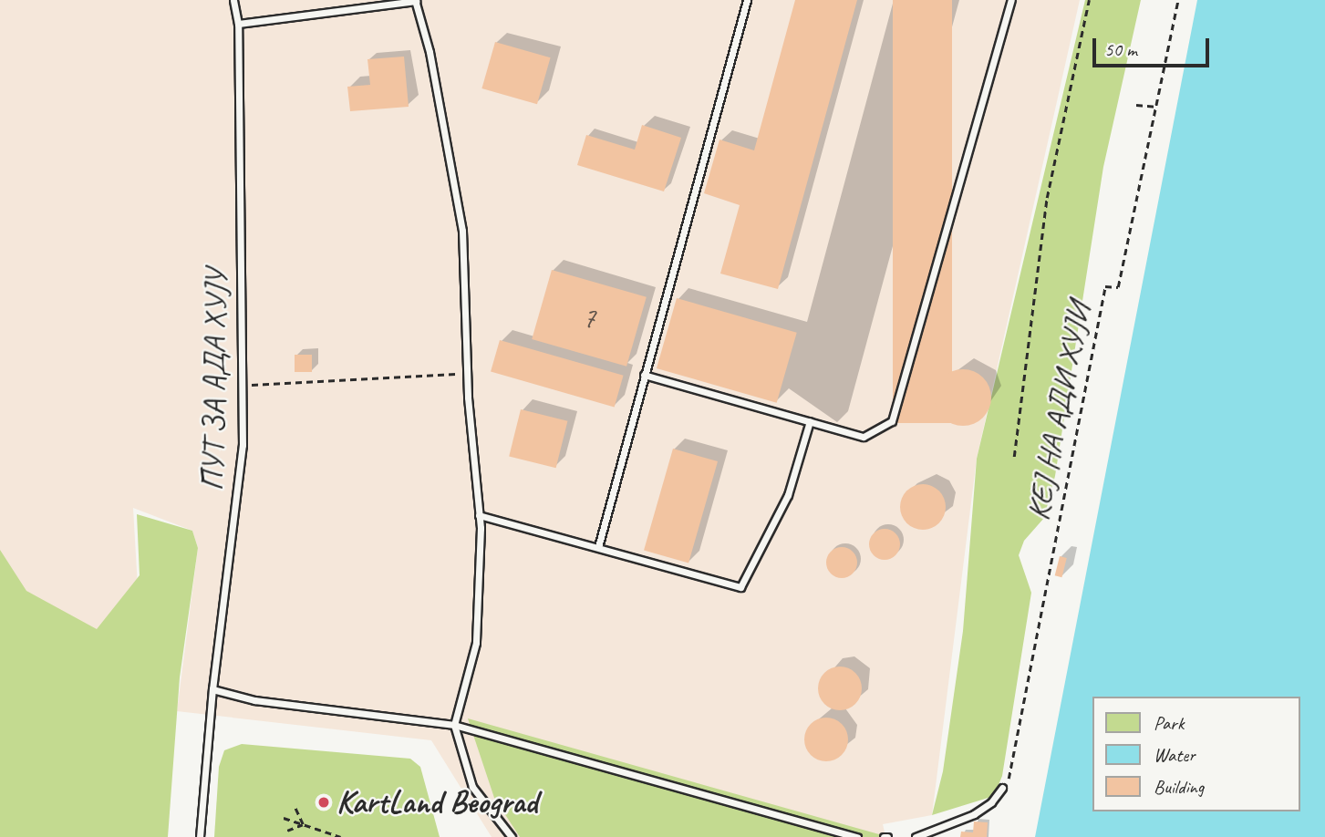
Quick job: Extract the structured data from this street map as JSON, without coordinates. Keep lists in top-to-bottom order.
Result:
{
  "streets": {
    "lane": ["ПУТ ЗА АДА ХУЈУ"],
    "path": ["КЕЈ НА АДИ ХУЈИ"]
  },
  "places": ["KartLand Beograd"],
  "house_numbers": ["7"],
  "legend": ["Park", "Water", "Building"],
  "scale_bar": "50 m"
}
